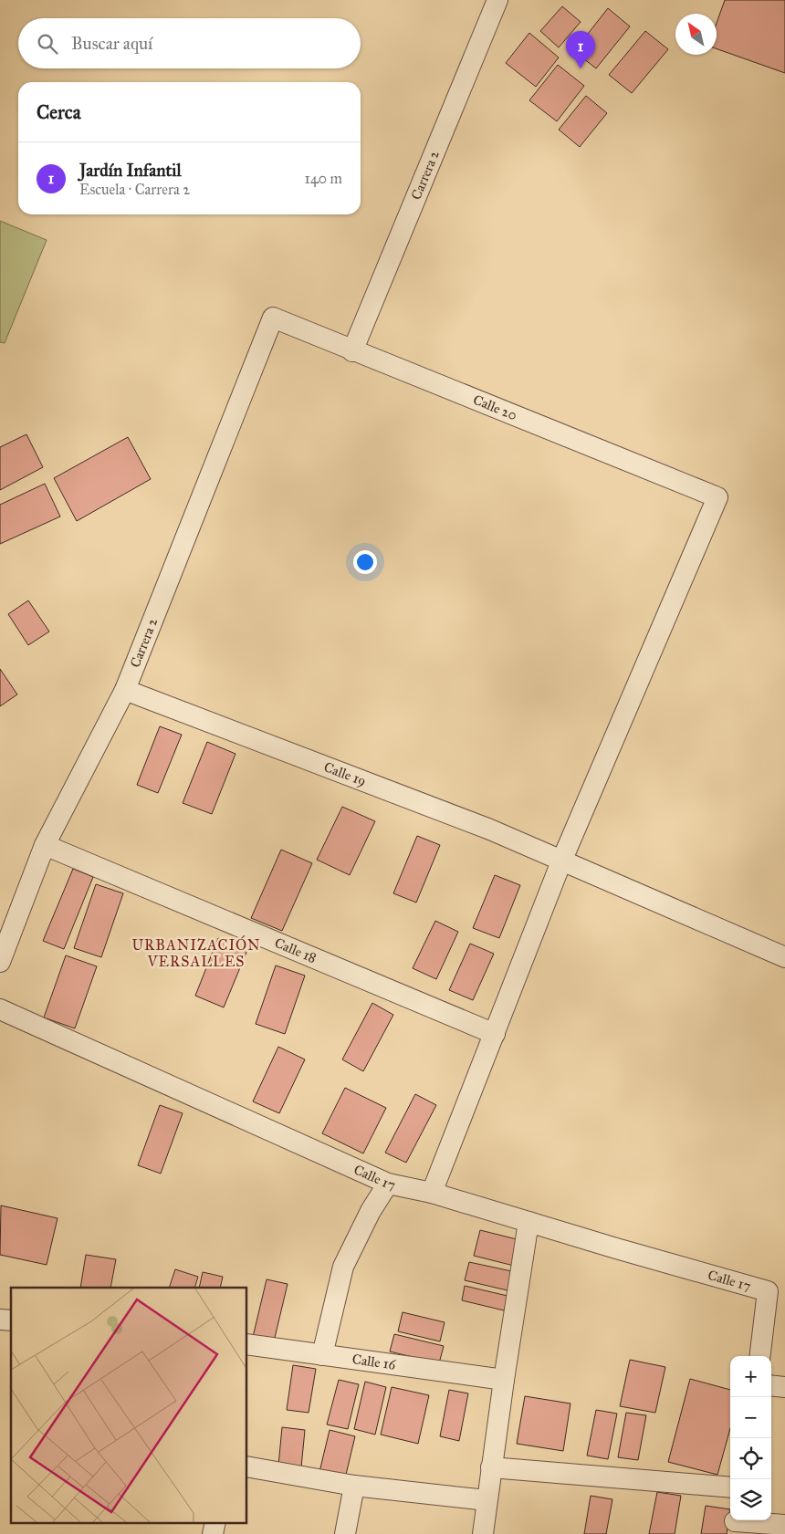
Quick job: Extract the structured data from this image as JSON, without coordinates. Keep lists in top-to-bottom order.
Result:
{
  "streets": {
    "street": [
      "Carrera 2",
      "Calle 20",
      "Calle 19",
      "Calle 18",
      "Calle 17",
      "Calle 16"
    ]
  },
  "crossings": [
    ["Carrera 2", "Calle 20"],
    ["Carrera 2", "Calle 19"],
    ["Carrera 2", "Calle 18"],
    ["Calle 20", "Calle 19"]
  ],
  "districts": ["URBANIZACIÓN VERSALLES"],
  "north": "top left",
  "page": {
    "search": "Buscar aquí",
    "pins": "1",
    "heading": "Cerca",
    "list": [
      {
        "mark": "1",
        "name": "Jardín Infantil",
        "note": "Escuela · Carrera 2",
        "value": "140 m"
      }
    ],
    "map_buttons": ["+", "−"]
  }
}
